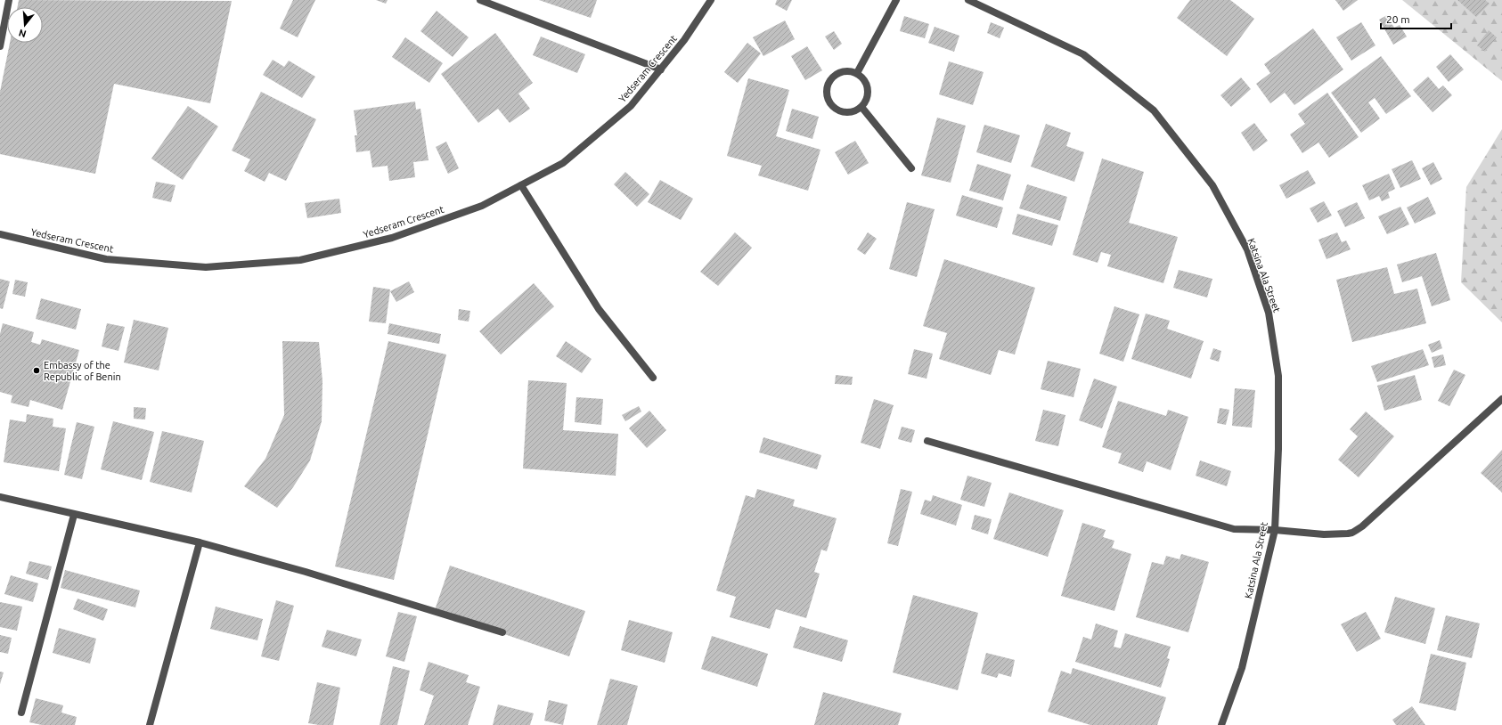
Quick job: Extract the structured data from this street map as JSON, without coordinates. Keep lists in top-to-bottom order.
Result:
{
  "streets": {
    "street": ["Yedseram Crescent", "Katsina Ala Street"]
  },
  "places": ["Embassy of the Republic of Benin"],
  "scale_bar": "20 m",
  "north": "bottom"
}
